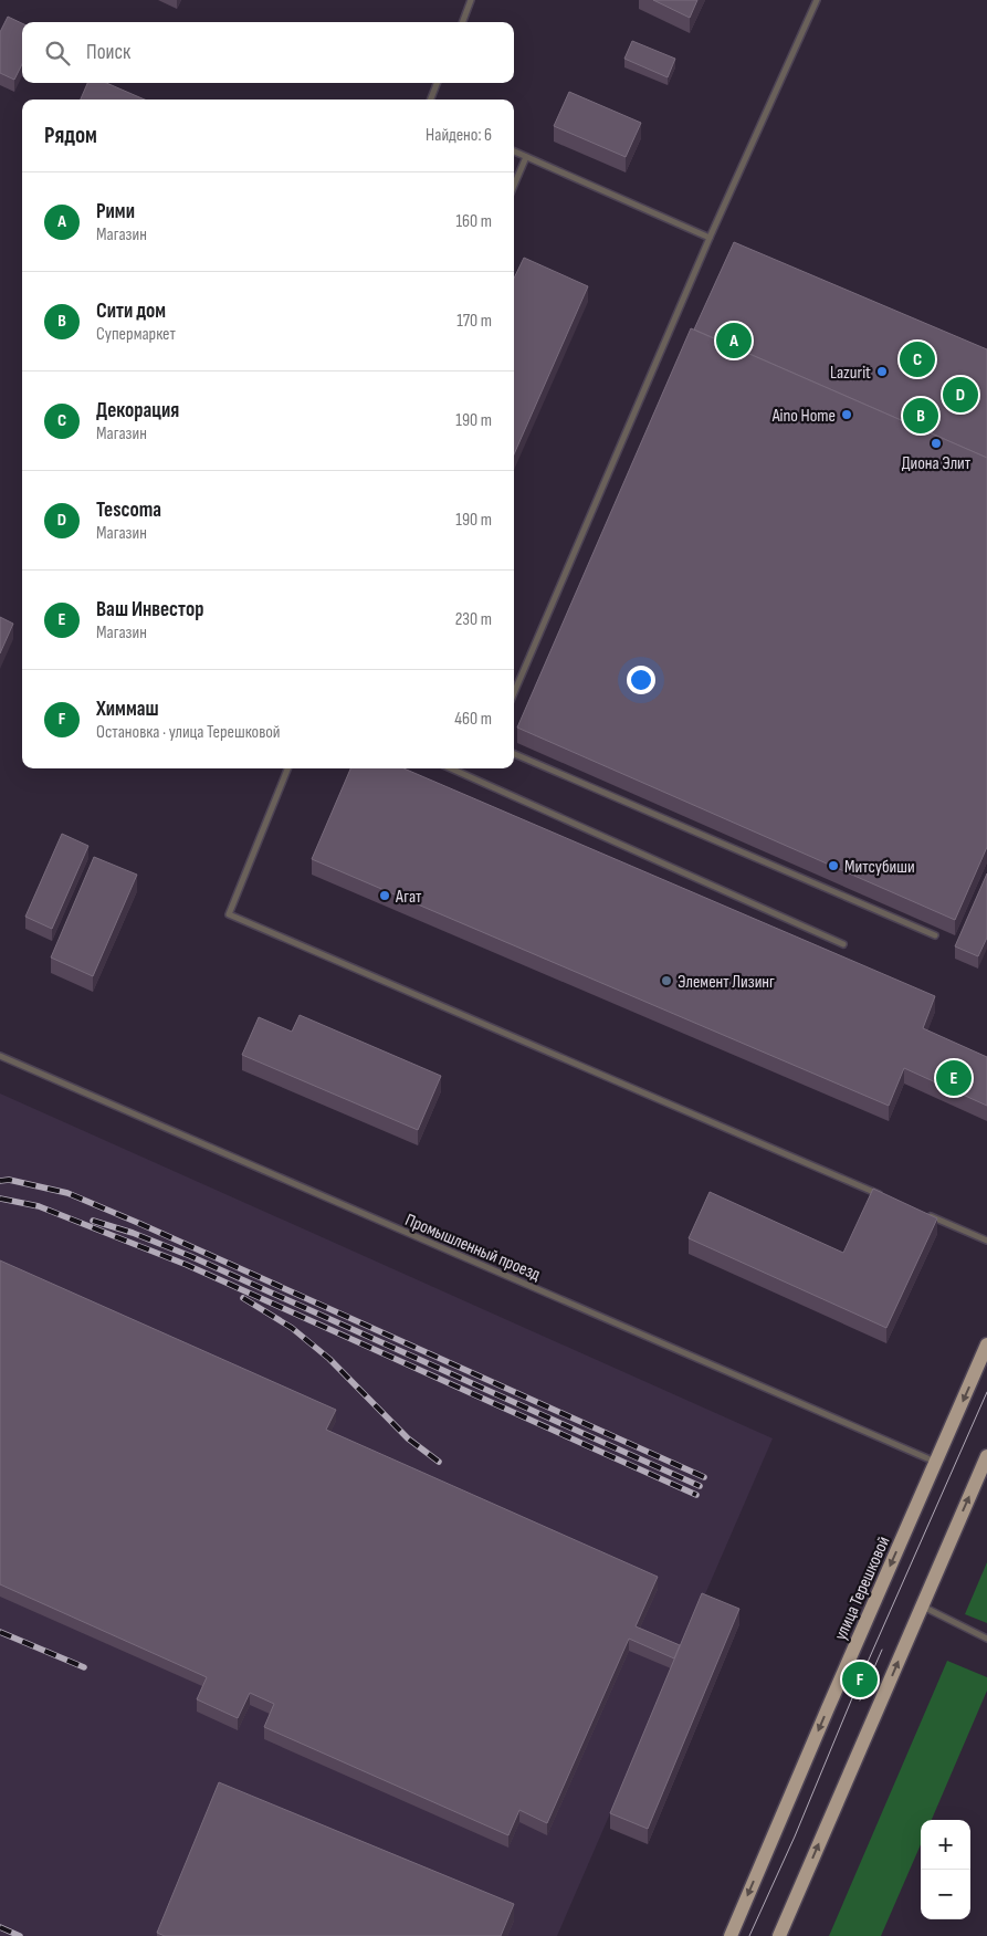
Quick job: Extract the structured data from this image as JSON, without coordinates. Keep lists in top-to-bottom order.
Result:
{
  "streets": {
    "main road": ["улица Терешковой"],
    "lane": ["Промышленный проезд"]
  },
  "crossings": [
    ["Промышленный проезд", "улица Терешковой"]
  ],
  "places": [
    "Lazurit",
    "Aino Home",
    "Диона Элит",
    "Митсубиши",
    "Агат",
    "Элемент Лизинг"
  ],
  "page": {
    "search": "Поиск",
    "heading": ["Рядом", "Найдено: 6"],
    "list": [
      {
        "mark": "A",
        "name": "Рими",
        "note": "Магазин",
        "value": "160 m"
      },
      {
        "mark": "B",
        "name": "Сити дом",
        "note": "Супермаркет",
        "value": "170 m"
      },
      {
        "mark": "C",
        "name": "Декорация",
        "note": "Магазин",
        "value": "190 m"
      },
      {
        "mark": "D",
        "name": "Tescoma",
        "note": "Магазин",
        "value": "190 m"
      },
      {
        "mark": "E",
        "name": "Ваш Инвестор",
        "note": "Магазин",
        "value": "230 m"
      },
      {
        "mark": "F",
        "name": "Химмаш",
        "note": "Остановка · улица Терешковой",
        "value": "460 m"
      }
    ],
    "pins": [
      "A",
      "C",
      "D",
      "B",
      "E",
      "F"
    ],
    "map_buttons": ["+", "−"]
  }
}
